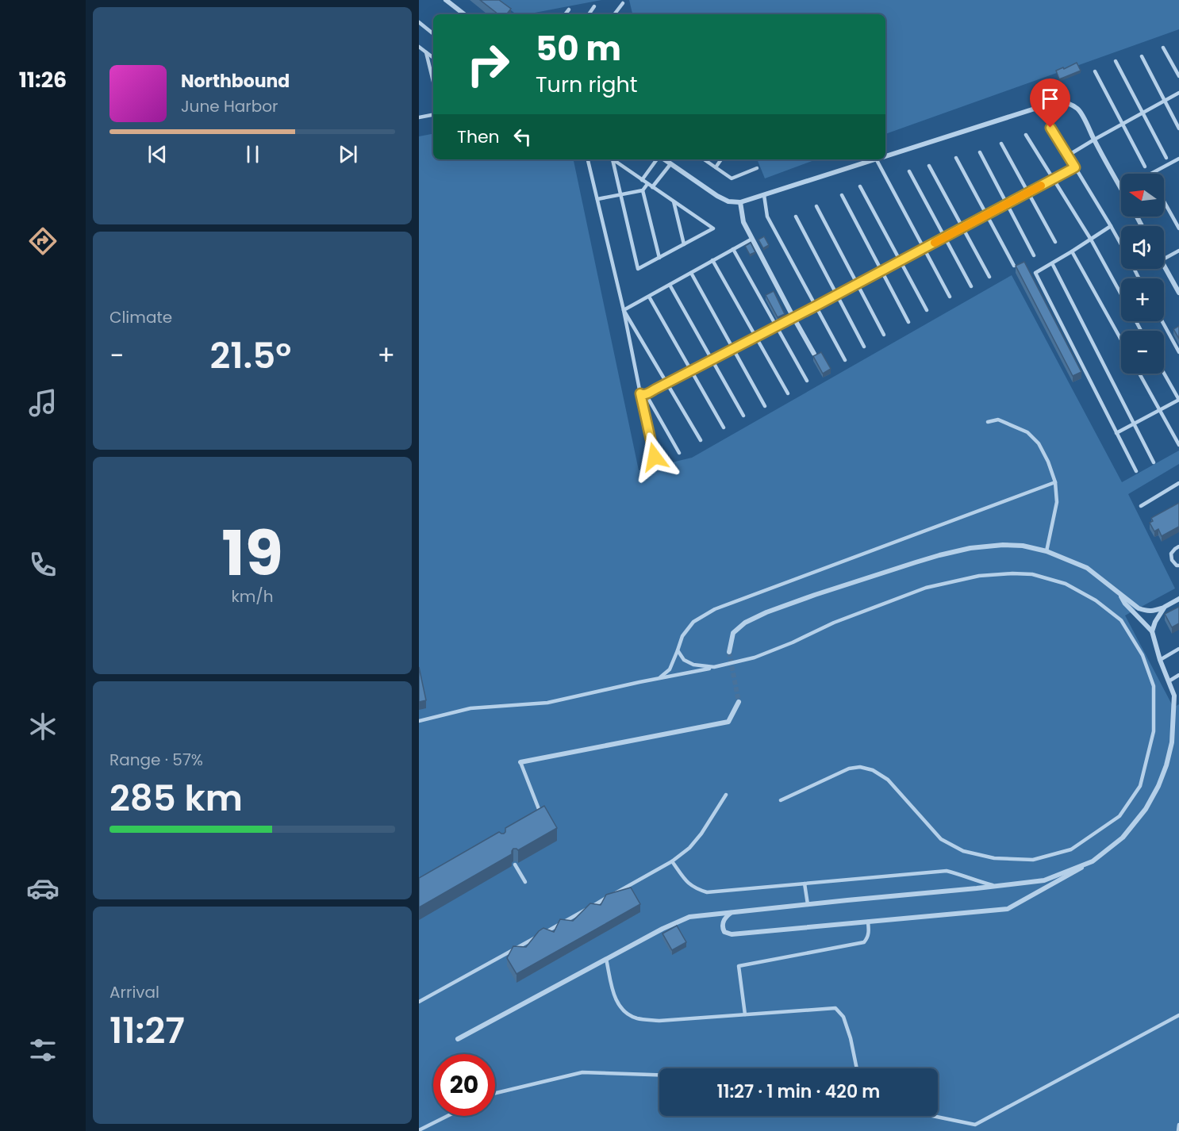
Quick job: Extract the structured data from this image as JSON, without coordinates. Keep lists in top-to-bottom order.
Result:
{
  "north": "left",
  "page": {
    "tabs": "11:26",
    "turn": ["50 m", "Turn right"],
    "song": ["Northbound", "June Harbor"],
    "then": "Then",
    "map_buttons": ["+", "−"],
    "tile": [
      "Climate",
      ["19", "km/h"],
      ["Range · 57%", "285 km"],
      ["Arrival", "11:27"]
    ],
    "heat": ["−", "21.5°", "+"],
    "limit": "20",
    "trip": "11:27 · 1 min · 420 m"
  }
}
